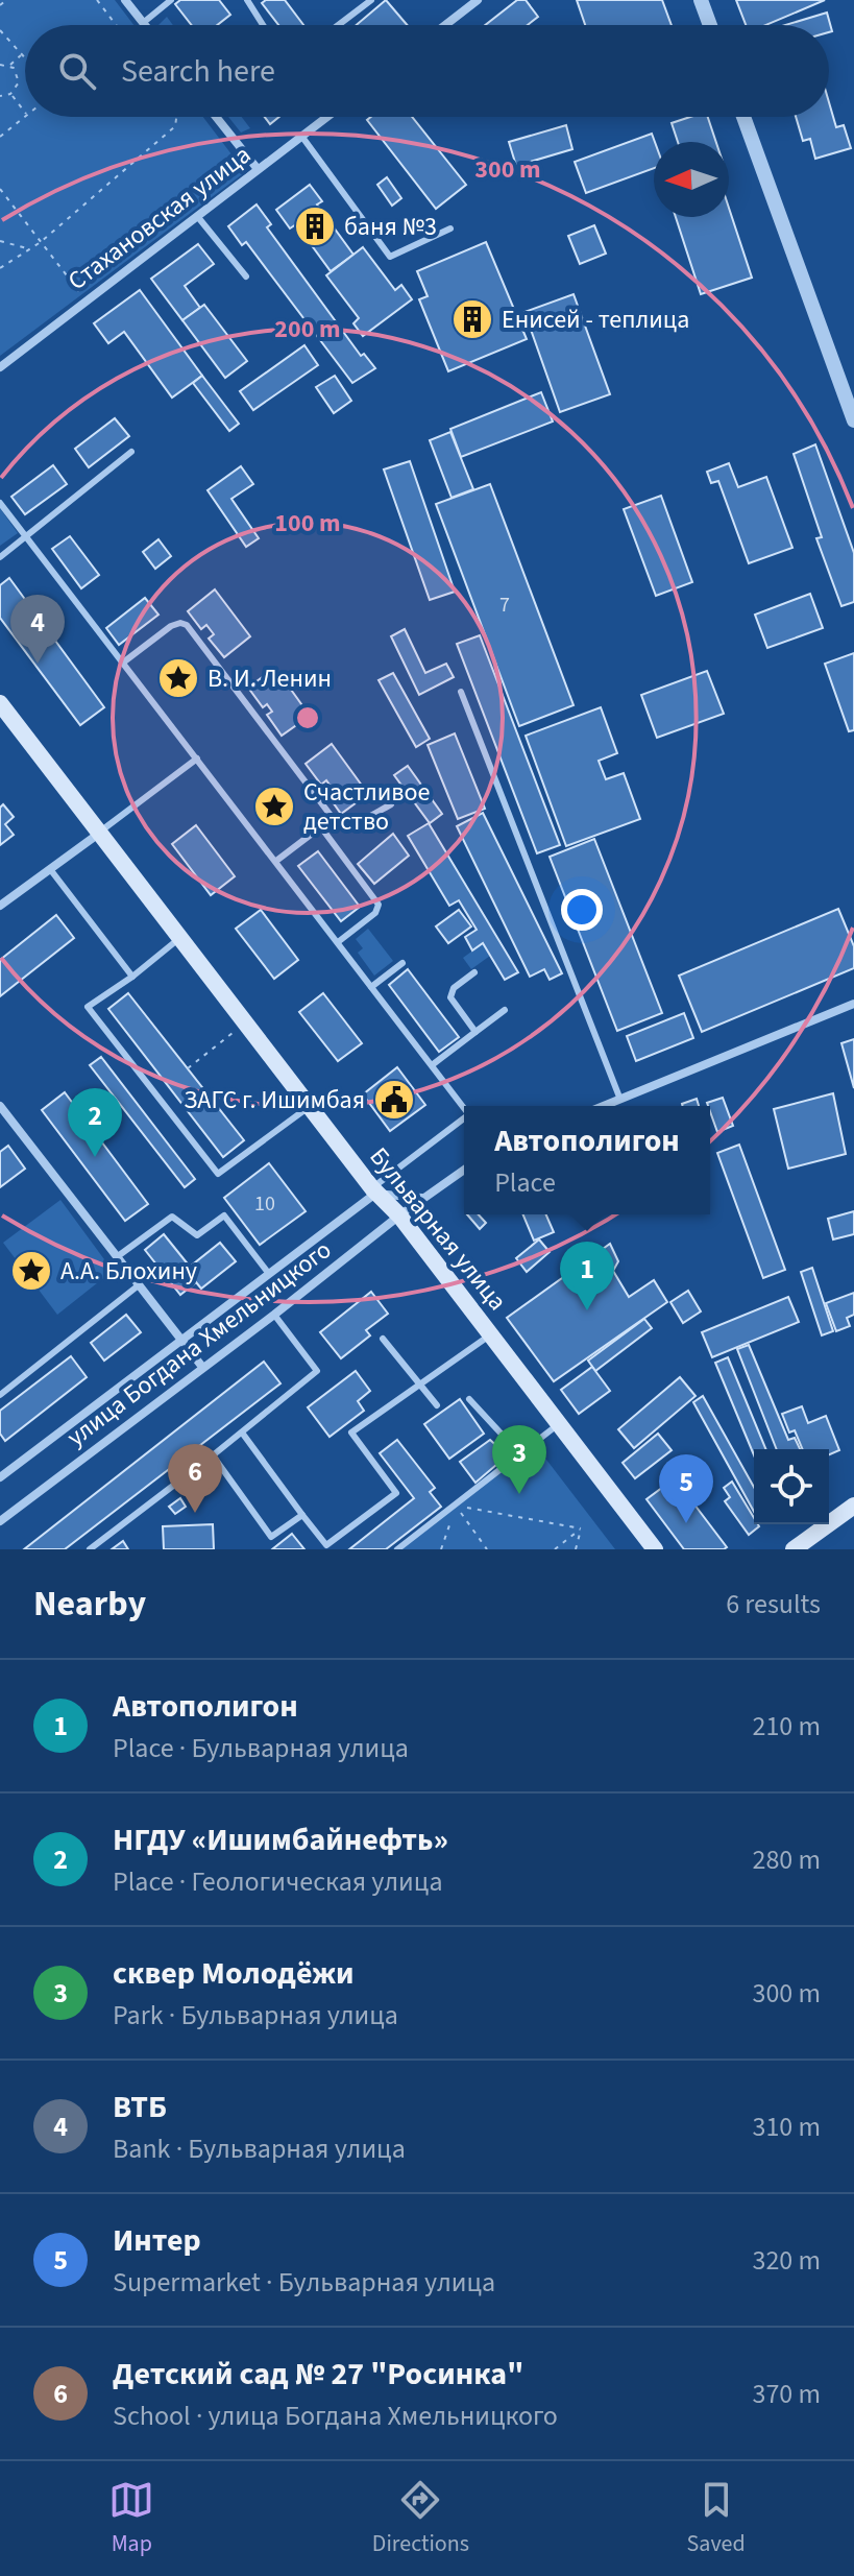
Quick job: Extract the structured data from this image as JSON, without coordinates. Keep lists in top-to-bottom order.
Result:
{
  "streets": {
    "main road": ["Бульварная улица"],
    "street": ["Стахановская улица", "улица Богдана Хмельницкого"]
  },
  "crossings": [
    ["Бульварная улица", "улица Богдана Хмельницкого"]
  ],
  "places": {
    "building": ["баня №3", "Енисей - теплица"],
    "place": ["В. И. Ленин", "Счастливое детство", "А.А. Блохину"],
    "public building": ["ЗАГС г. Ишимбая"]
  },
  "house_numbers": ["7", "10"],
  "north": "left",
  "page": {
    "search": "Search here",
    "pins": [
      "4",
      "2",
      "1",
      "3",
      "6",
      "5"
    ],
    "popup": ["Автополигон", "Place"],
    "heading": ["Nearby", "6 results"],
    "list": [
      {
        "mark": "1",
        "name": "Автополигон",
        "note": "Place · Бульварная улица",
        "value": "210 m"
      },
      {
        "mark": "2",
        "name": "НГДУ «Ишимбайнефть»",
        "note": "Place · Геологическая улица",
        "value": "280 m"
      },
      {
        "mark": "3",
        "name": "сквер Молодёжи",
        "note": "Park · Бульварная улица",
        "value": "300 m"
      },
      {
        "mark": "4",
        "name": "ВТБ",
        "note": "Bank · Бульварная улица",
        "value": "310 m"
      },
      {
        "mark": "5",
        "name": "Интер",
        "note": "Supermarket · Бульварная улица",
        "value": "320 m"
      },
      {
        "mark": "6",
        "name": "Детский сад № 27 \"Росинка\"",
        "note": "School · улица Богдана Хмельницкого",
        "value": "370 m"
      }
    ],
    "nav": ["Map", "Directions", "Saved"]
  },
  "rings": ["300 m", "200 m", "100 m"]
}
